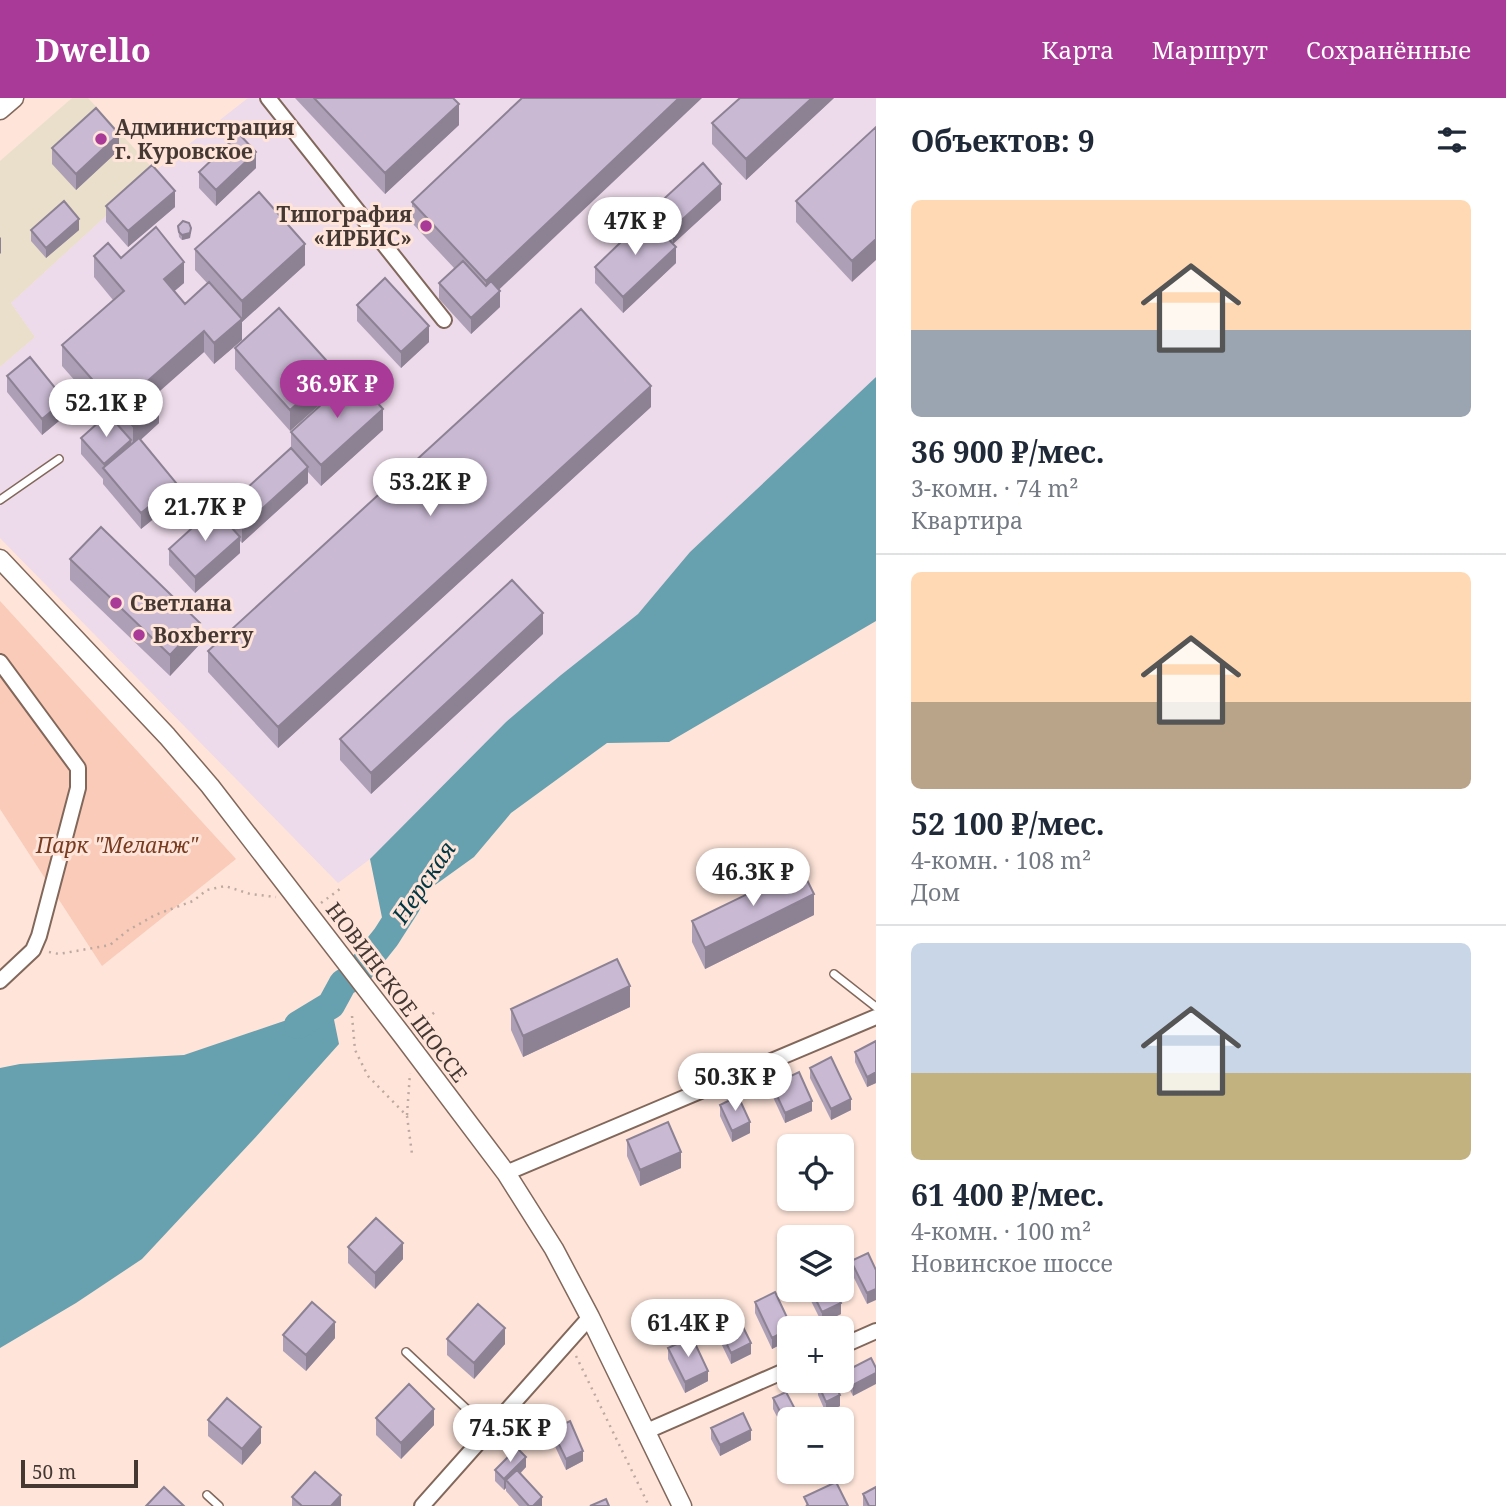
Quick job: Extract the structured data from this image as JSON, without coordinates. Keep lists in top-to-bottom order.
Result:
{
  "streets": {
    "street": ["НОВИНСКОЕ ШОССЕ"]
  },
  "water": ["Нерская"],
  "parks": ["Парк \"Меланж\""],
  "places": [
    "Администрация г. Куровское",
    "Типография «ИРБИС»",
    "Светлана",
    "Boxberry"
  ],
  "scale_bar": "50 m",
  "page": {
    "header": "Dwello",
    "nav": ["Карта", "Маршрут", "Сохранённые"],
    "heading": "Объектов: 9",
    "list": [
      {
        "name": "36 900 ₽/мес.",
        "note": "3-комн. · 74 m² · Квартира"
      },
      {
        "name": "52 100 ₽/мес.",
        "note": "4-комн. · 108 m² · Дом"
      },
      {
        "name": "61 400 ₽/мес.",
        "note": "4-комн. · 100 m² · Новинское шоссе"
      }
    ],
    "price": [
      "47K ₽",
      "36.9K ₽",
      "52.1K ₽",
      "53.2K ₽",
      "21.7K ₽",
      "46.3K ₽",
      "50.3K ₽",
      "61.4K ₽",
      "74.5K ₽"
    ],
    "map_buttons": ["+", "−"],
    "scale": "50 m"
  }
}
